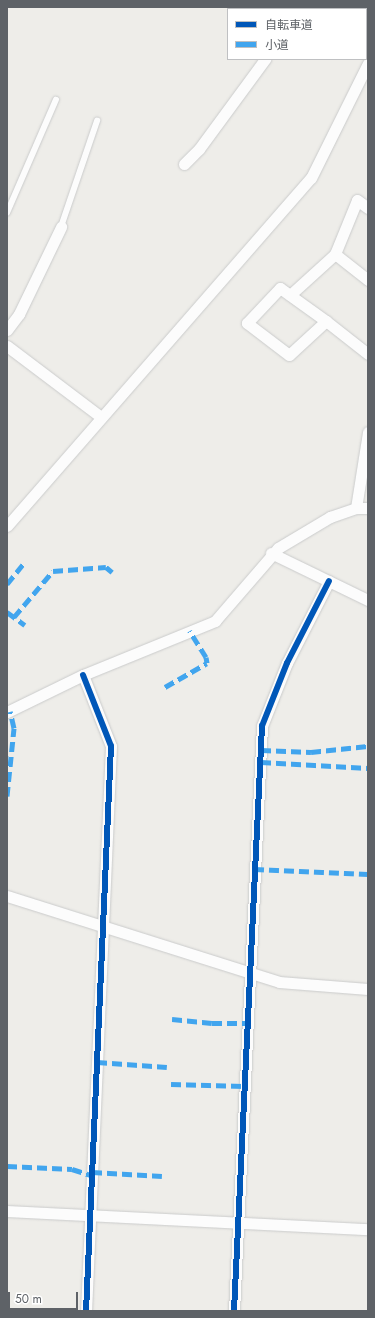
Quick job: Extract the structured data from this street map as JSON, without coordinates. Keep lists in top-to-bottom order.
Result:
{
  "legend": ["自転車道", "小道"],
  "scale_bar": "50 m"
}
